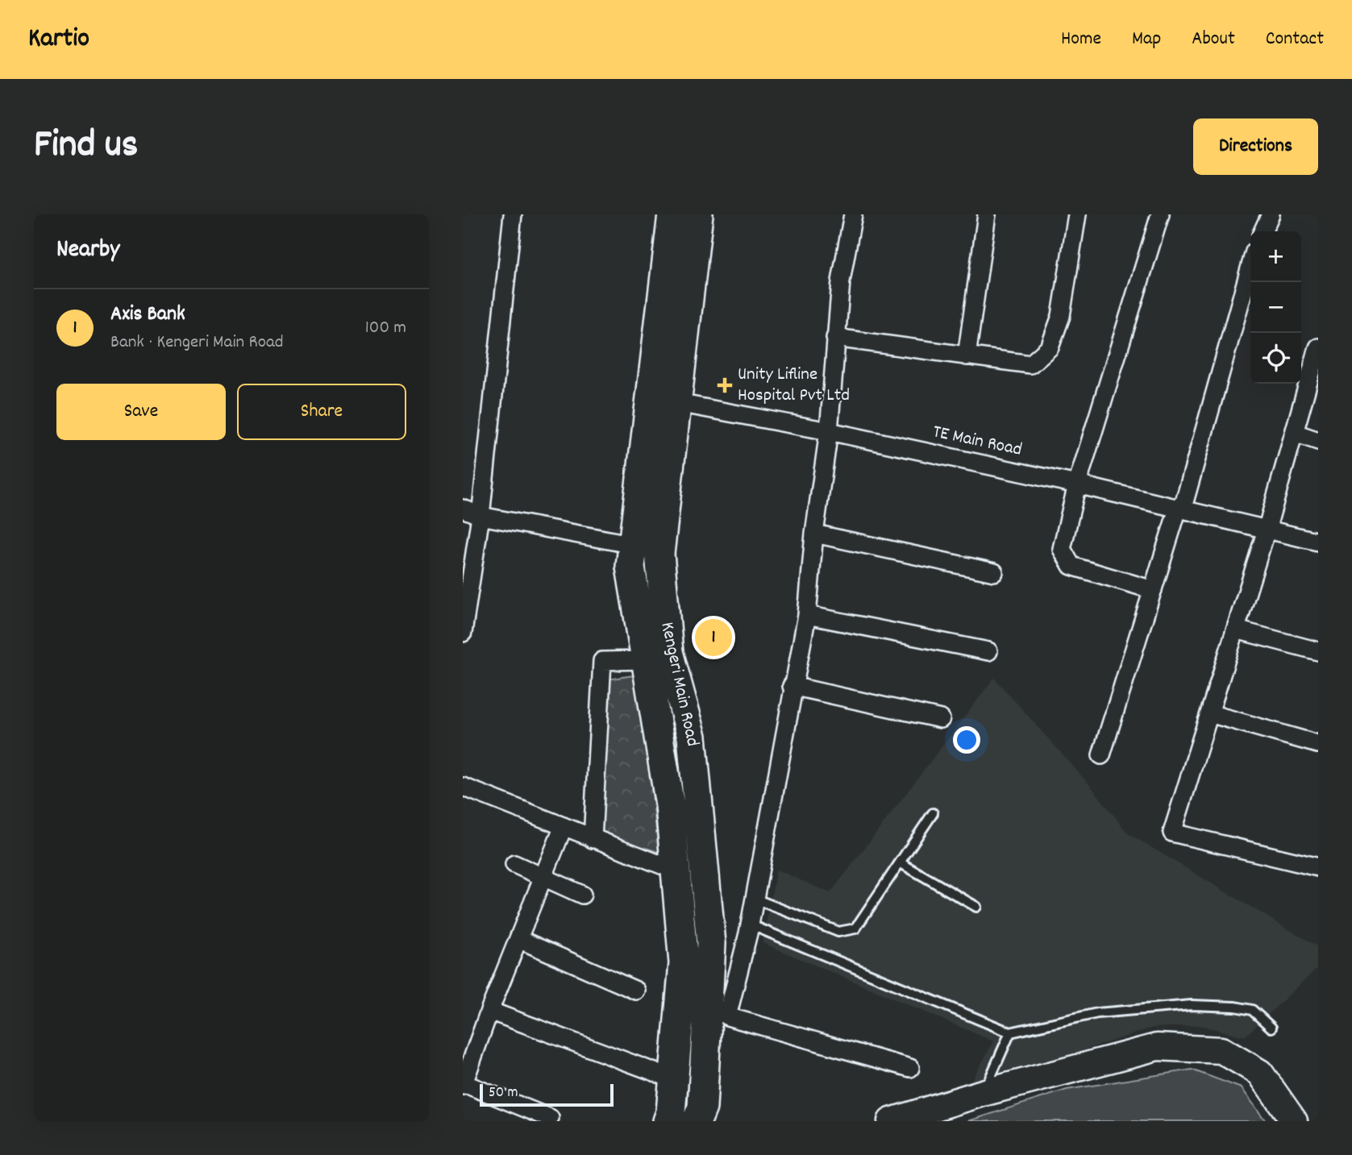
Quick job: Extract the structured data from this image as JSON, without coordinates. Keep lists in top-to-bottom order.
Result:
{
  "streets": {
    "main road": ["Kengeri Main Road"],
    "street": ["TE Main Road"]
  },
  "crossings": [
    ["TE Main Road", "Kengeri Main Road"]
  ],
  "places": {
    "health": ["Unity Lifline Hospital Pvt Ltd"]
  },
  "scale_bar": "50 m",
  "page": {
    "header": "Kartio",
    "nav": [
      "Home",
      "Map",
      "About",
      "Contact"
    ],
    "title": "Find us",
    "buttons": [
      "Directions",
      ["Save", "Share"]
    ],
    "heading": "Nearby",
    "map_buttons": ["+", "−"],
    "list": [
      {
        "mark": "1",
        "name": "Axis Bank",
        "note": "Bank · Kengeri Main Road",
        "value": "100 m"
      }
    ],
    "pins": "1",
    "scale": "50 m"
  }
}
